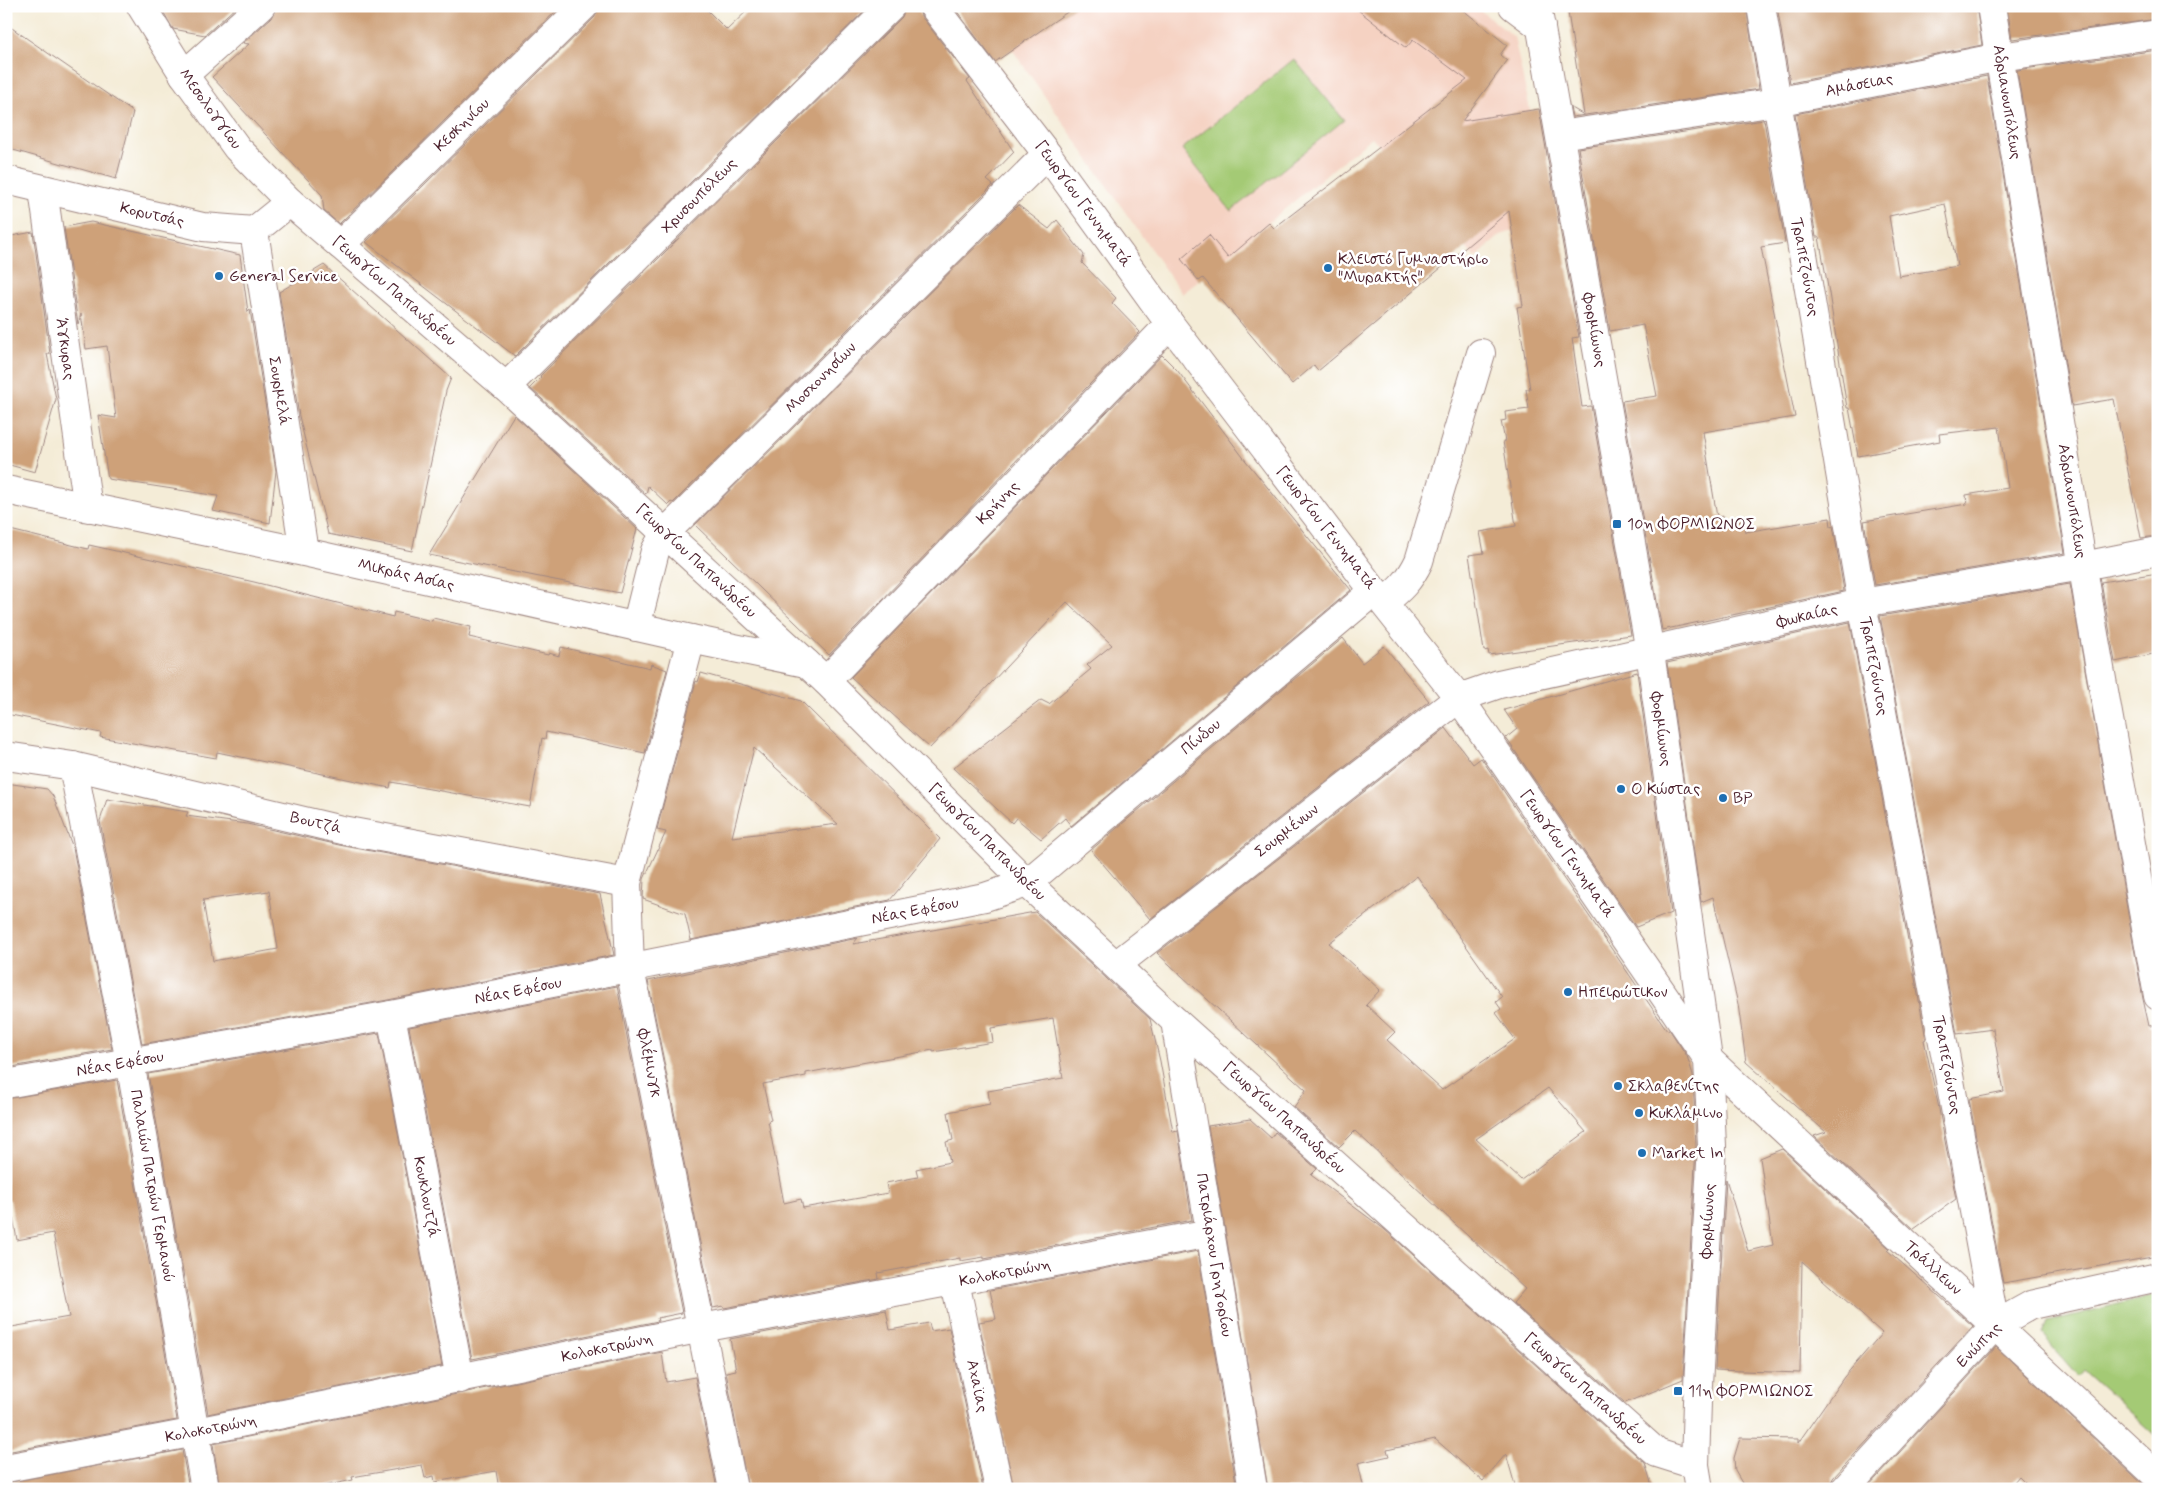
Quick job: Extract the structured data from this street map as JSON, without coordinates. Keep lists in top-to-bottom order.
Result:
{
  "streets": {
    "street": [
      "Αμάσειας",
      "Αδριανουπόλεως",
      "Μεσολογγίου",
      "Κεσκηνίου",
      "Χρυσουπόλεως",
      "Γεωργίου Γεννηματά",
      "Κορυτσάς",
      "Τραπεζούντος",
      "Γεωργίου Παπανδρέου",
      "Φορμίωνος",
      "Άγκυρας",
      "Μοσχονησίων",
      "Σουρμελά",
      "Κρήνης",
      "Μικράς Ασίας",
      "Φωκαίας",
      "Πίνδου",
      "Βουτζά",
      "Σουρμένων",
      "Νέας Εφέσου",
      "Φλέμινγκ",
      "Παλαιών Πατρών Γερμανού",
      "Κουκλουτζά",
      "Πατριάρχου Γρηγορίου",
      "Τράλλεων",
      "Κολοκοτρώνη",
      "Ενώπης",
      "Αχαϊας"
    ]
  },
  "crossings": [
    ["Αμάσειας", "Αδριανουπόλεως"],
    ["Αμάσειας", "Τραπεζούντος"],
    ["Αμάσειας", "Φορμίωνος"],
    ["Αδριανουπόλεως", "Φωκαίας"],
    ["Μεσολογγίου", "Γεωργίου Παπανδρέου"],
    ["Κεσκηνίου", "Γεωργίου Παπανδρέου"],
    ["Χρυσουπόλεως", "Γεωργίου Παπανδρέου"],
    ["Γεωργίου Γεννηματά", "Φορμίωνος"],
    ["Γεωργίου Γεννηματά", "Μοσχονησίων"],
    ["Γεωργίου Γεννηματά", "Κρήνης"],
    ["Γεωργίου Γεννηματά", "Φωκαίας"],
    ["Γεωργίου Γεννηματά", "Πίνδου"],
    ["Γεωργίου Γεννηματά", "Σουρμένων"],
    ["Γεωργίου Γεννηματά", "Τράλλεων"],
    ["Κορυτσάς", "Άγκυρας"],
    ["Κορυτσάς", "Σουρμελά"],
    ["Τραπεζούντος", "Φωκαίας"],
    ["Τραπεζούντος", "Τράλλεων"],
    ["Τραπεζούντος", "Ενώπης"],
    ["Γεωργίου Παπανδρέου", "Φορμίωνος"],
    ["Γεωργίου Παπανδρέου", "Μοσχονησίων"],
    ["Γεωργίου Παπανδρέου", "Κρήνης"],
    ["Γεωργίου Παπανδρέου", "Μικράς Ασίας"],
    ["Γεωργίου Παπανδρέου", "Πίνδου"],
    ["Γεωργίου Παπανδρέου", "Σουρμένων"],
    ["Γεωργίου Παπανδρέου", "Νέας Εφέσου"],
    ["Γεωργίου Παπανδρέου", "Πατριάρχου Γρηγορίου"],
    ["Φορμίωνος", "Φωκαίας"],
    ["Φορμίωνος", "Τράλλεων"],
    ["Άγκυρας", "Μικράς Ασίας"],
    ["Μοσχονησίων", "Μικράς Ασίας"],
    ["Σουρμελά", "Μικράς Ασίας"],
    ["Μικράς Ασίας", "Φλέμινγκ"],
    ["Φωκαίας", "Σουρμένων"],
    ["Πίνδου", "Νέας Εφέσου"],
    ["Βουτζά", "Φλέμινγκ"],
    ["Βουτζά", "Παλαιών Πατρών Γερμανού"],
    ["Νέας Εφέσου", "Φλέμινγκ"],
    ["Νέας Εφέσου", "Παλαιών Πατρών Γερμανού"],
    ["Νέας Εφέσου", "Κουκλουτζά"],
    ["Φλέμινγκ", "Κολοκοτρώνη"],
    ["Παλαιών Πατρών Γερμανού", "Κολοκοτρώνη"],
    ["Κουκλουτζά", "Κολοκοτρώνη"],
    ["Πατριάρχου Γρηγορίου", "Κολοκοτρώνη"],
    ["Τράλλεων", "Ενώπης"],
    ["Κολοκοτρώνη", "Αχαϊας"]
  ],
  "places": {
    "other": [
      "Κλειστό Γυμναστήριο \"Μυρακτής\"",
      "General Service",
      "Ο Κώστας",
      "BP",
      "Ηπειρώτικον",
      "Σκλαβενίτης",
      "Κυκλάμινο",
      "Market In"
    ],
    "transit": ["10η ΦΟΡΜΙΩΝΟΣ", "11η ΦΟΡΜΙΩΝΟΣ"]
  }
}
